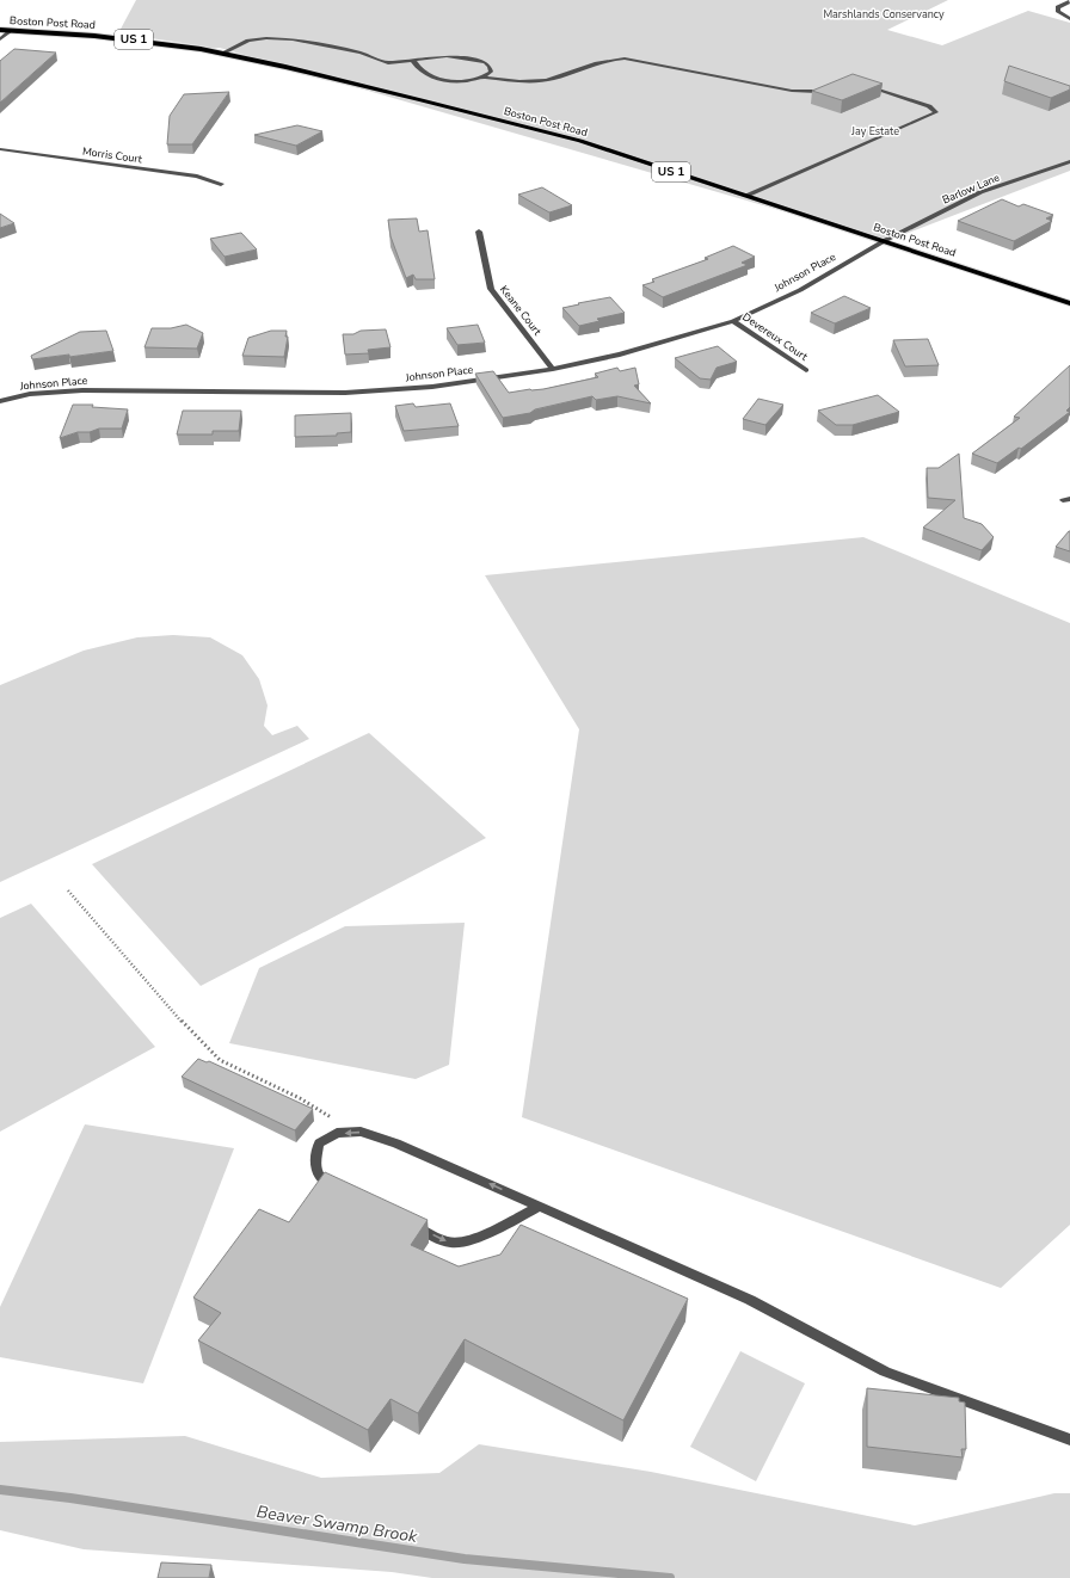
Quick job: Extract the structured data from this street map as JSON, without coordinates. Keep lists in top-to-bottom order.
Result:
{
  "streets": {
    "main road": ["Boston Post Road", "US 1"],
    "street": [
      "Morris Court",
      "Barlow Lane",
      "Johnson Place",
      "Keane Court",
      "Devereux Court"
    ]
  },
  "crossings": [
    ["Boston Post Road", "Barlow Lane"],
    ["Boston Post Road", "Johnson Place"],
    ["Barlow Lane", "Johnson Place"],
    ["Johnson Place", "Keane Court"],
    ["Johnson Place", "Devereux Court"]
  ],
  "water": ["Beaver Swamp Brook"],
  "parks": ["Marshlands Conservancy", "Jay Estate"]
}
